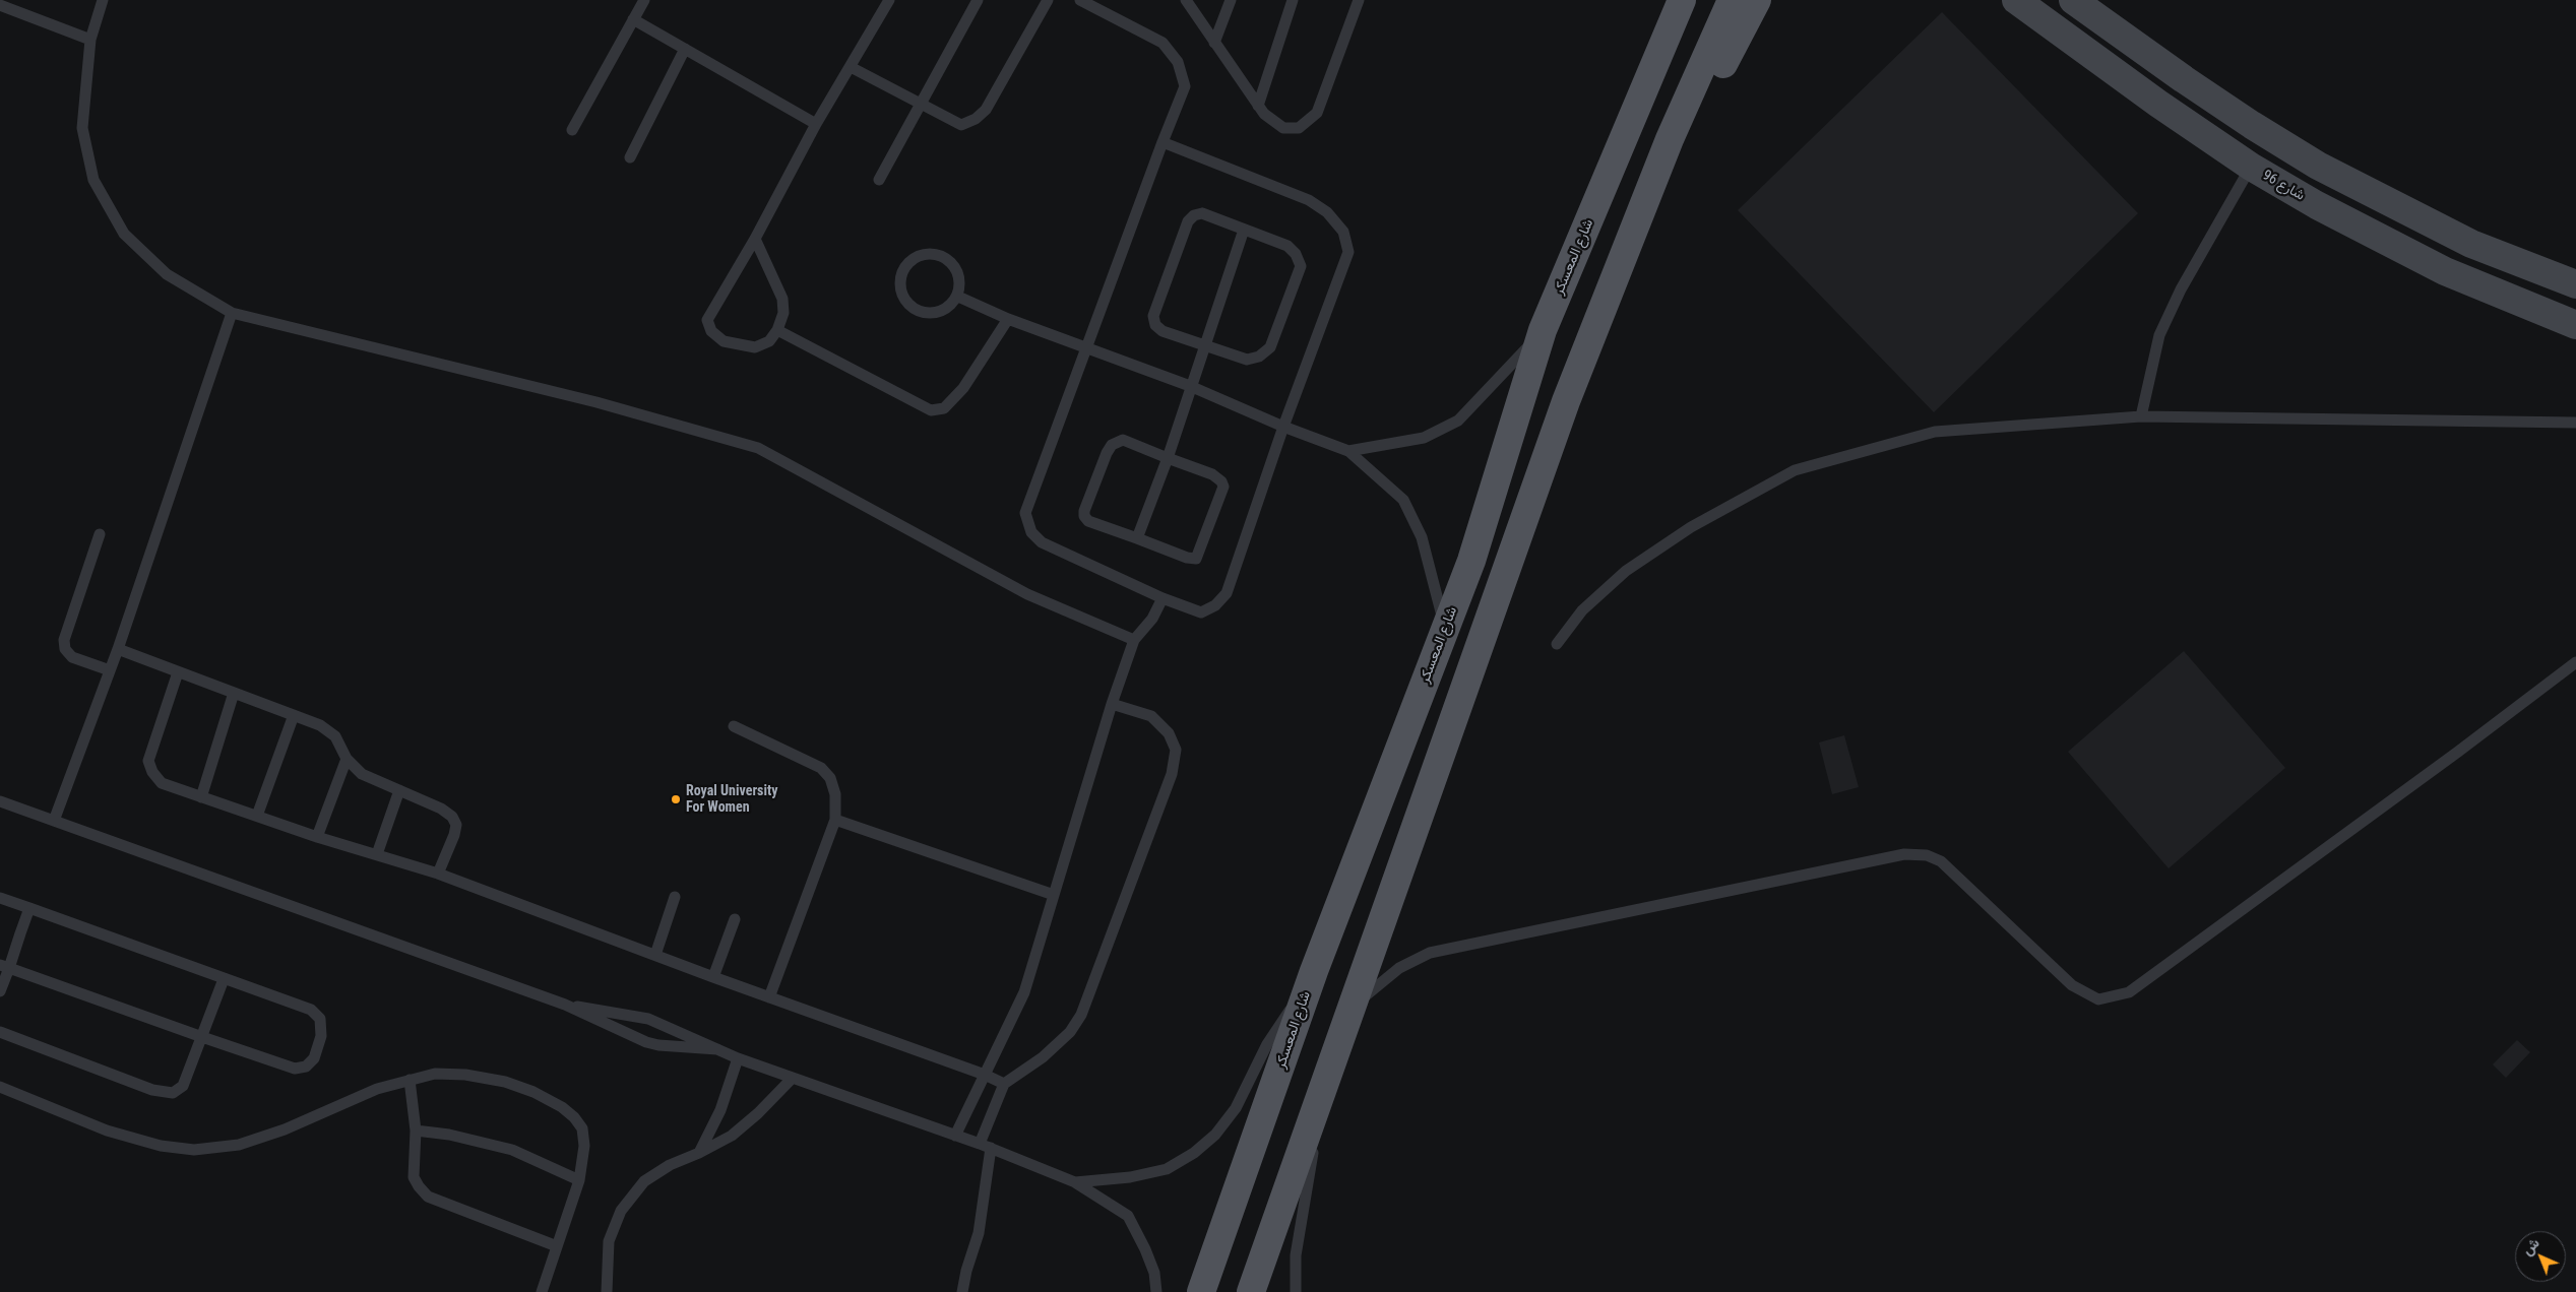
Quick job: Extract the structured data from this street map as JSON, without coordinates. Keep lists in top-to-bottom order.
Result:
{
  "streets": {
    "main road": ["شارع المعسكر"],
    "street": ["شارع 96"]
  },
  "places": ["Royal University For Women"],
  "north": "top left"
}
